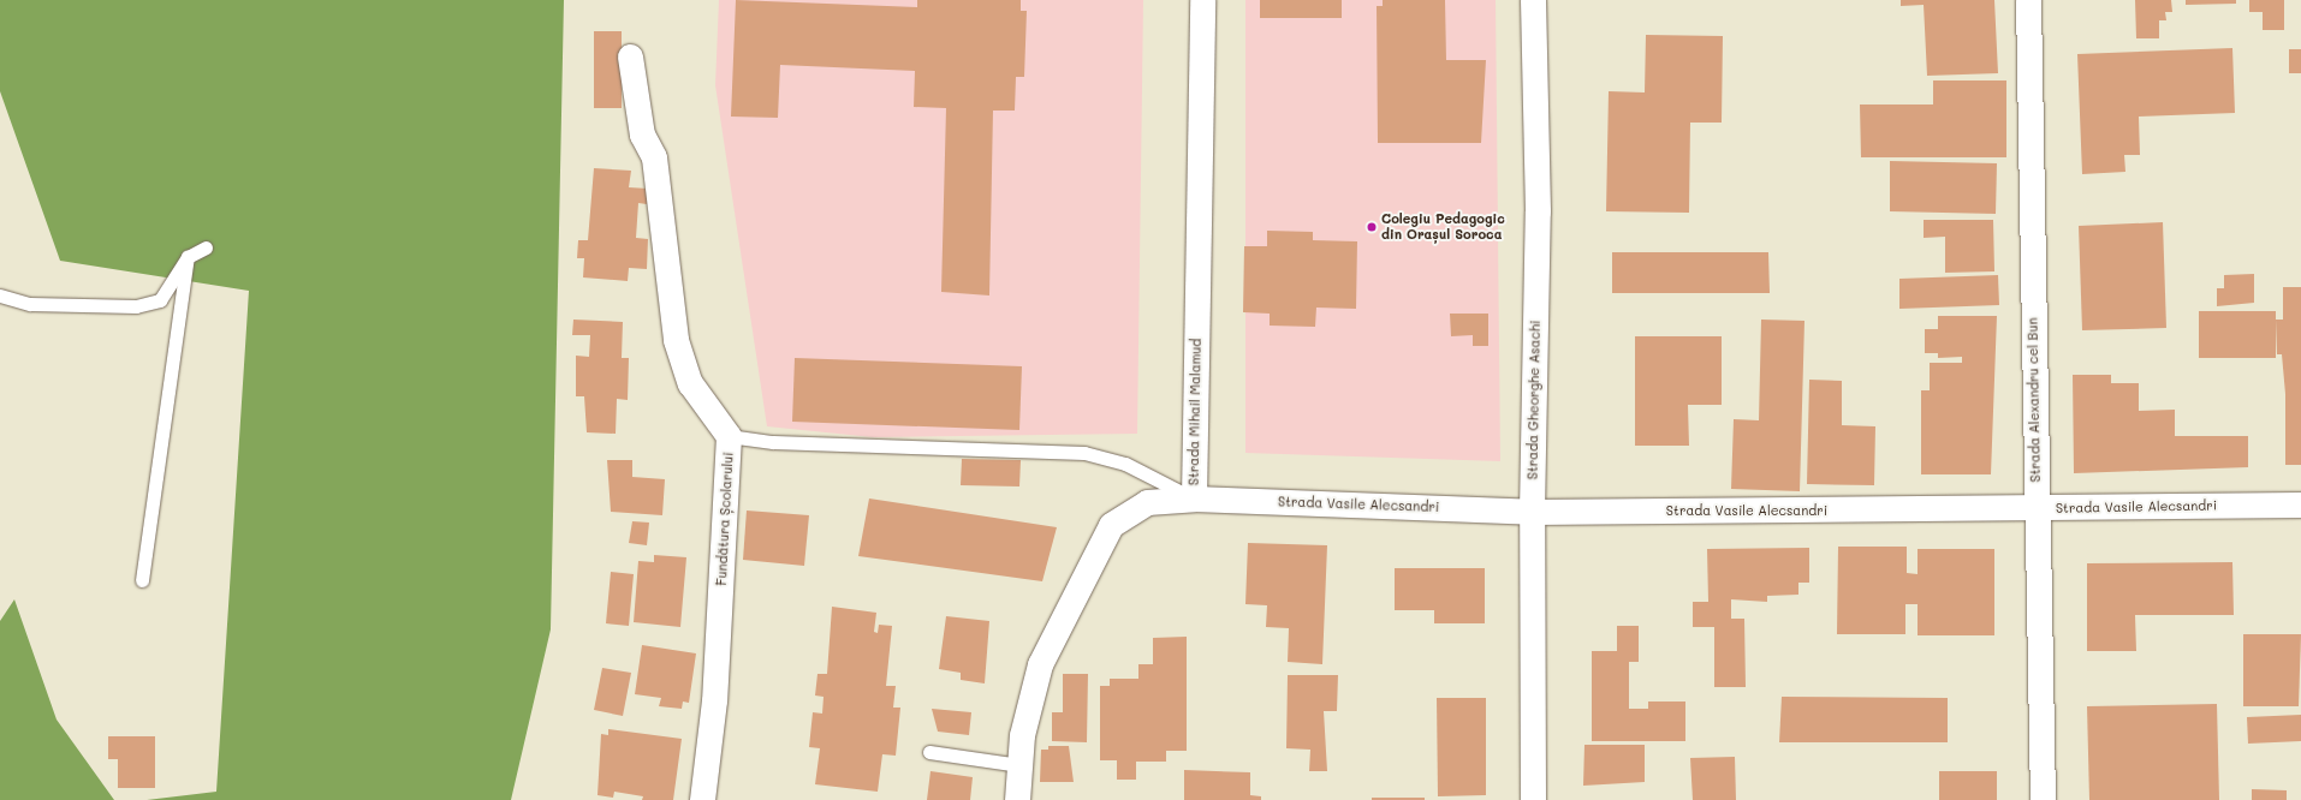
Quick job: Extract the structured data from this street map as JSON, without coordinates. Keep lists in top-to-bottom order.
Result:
{
  "streets": {
    "street": [
      "Strada Gheorghe Asachi",
      "Strada Alexandru cel Bun",
      "Strada Mihail Malamud",
      "Strada Vasile Alecsandri",
      "Fundătura Școlarului"
    ]
  },
  "crossings": [
    ["Strada Gheorghe Asachi", "Strada Vasile Alecsandri"],
    ["Strada Alexandru cel Bun", "Strada Vasile Alecsandri"],
    ["Strada Mihail Malamud", "Strada Vasile Alecsandri"]
  ],
  "places": ["Colegiu Pedagogic din Orașul Soroca"]
}
